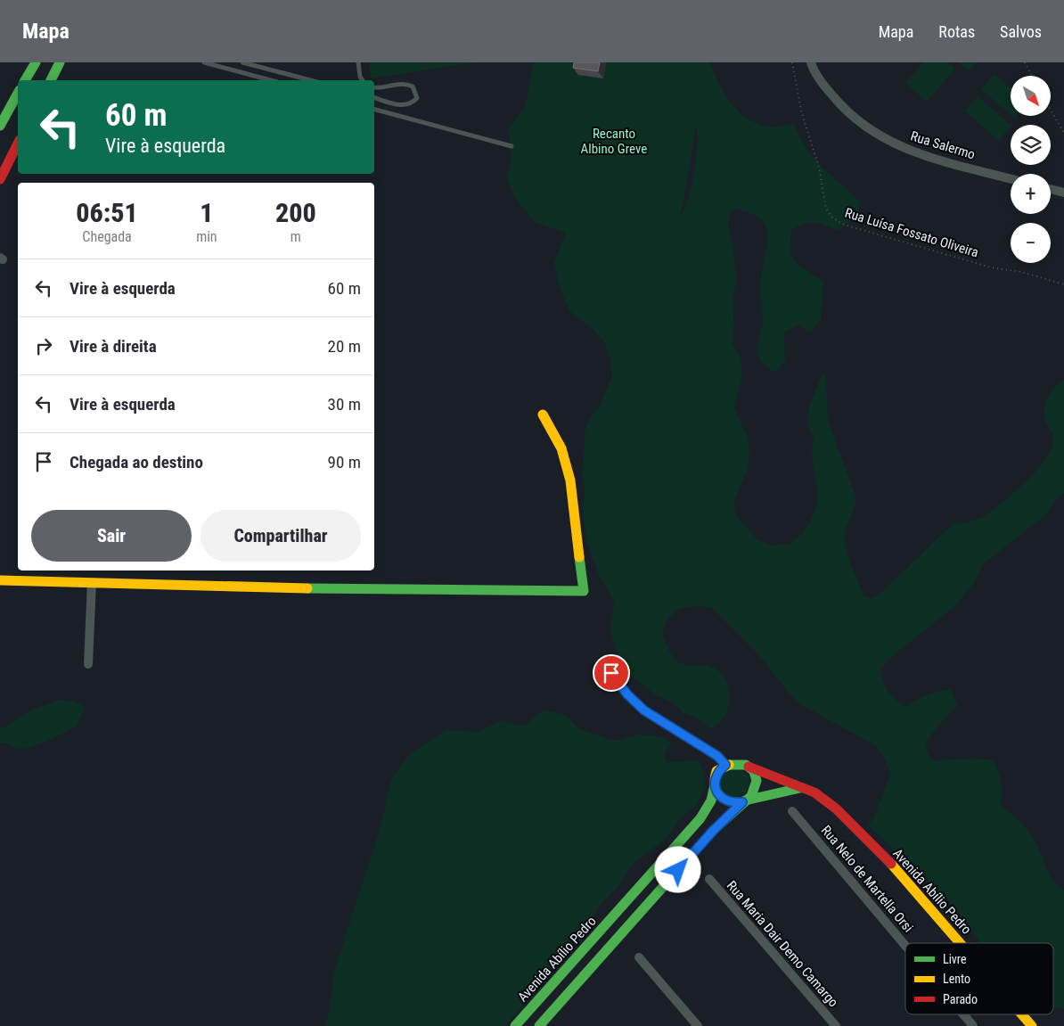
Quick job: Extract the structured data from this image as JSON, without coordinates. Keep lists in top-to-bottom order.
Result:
{
  "streets": {
    "street": [
      "Rua Salermo",
      "Rua Nelo de Martella Orsi",
      "Avenida Abílio Pedro",
      "Rua Maria Dair Demo Camargo"
    ],
    "path": ["Rua Luísa Fossato Oliveira"]
  },
  "parks": ["Recanto Albino Greve"],
  "legend": ["Livre", "Lento", "Parado"],
  "north": "bottom right",
  "page": {
    "header": "Mapa",
    "nav": ["Mapa", "Rotas", "Salvos"],
    "map_buttons": ["+", "−"],
    "turn": ["60 m", "Vire à esquerda"],
    "eta": [
      "06:51",
      "Chegada",
      "1",
      "min",
      "200",
      "m"
    ],
    "list": [
      {
        "name": "Vire à esquerda",
        "value": "60 m"
      },
      {
        "name": "Vire à direita",
        "value": "20 m"
      },
      {
        "name": "Vire à esquerda",
        "value": "30 m"
      },
      {
        "name": "Chegada ao destino",
        "value": "90 m"
      }
    ],
    "buttons": ["Sair", "Compartilhar"]
  }
}
